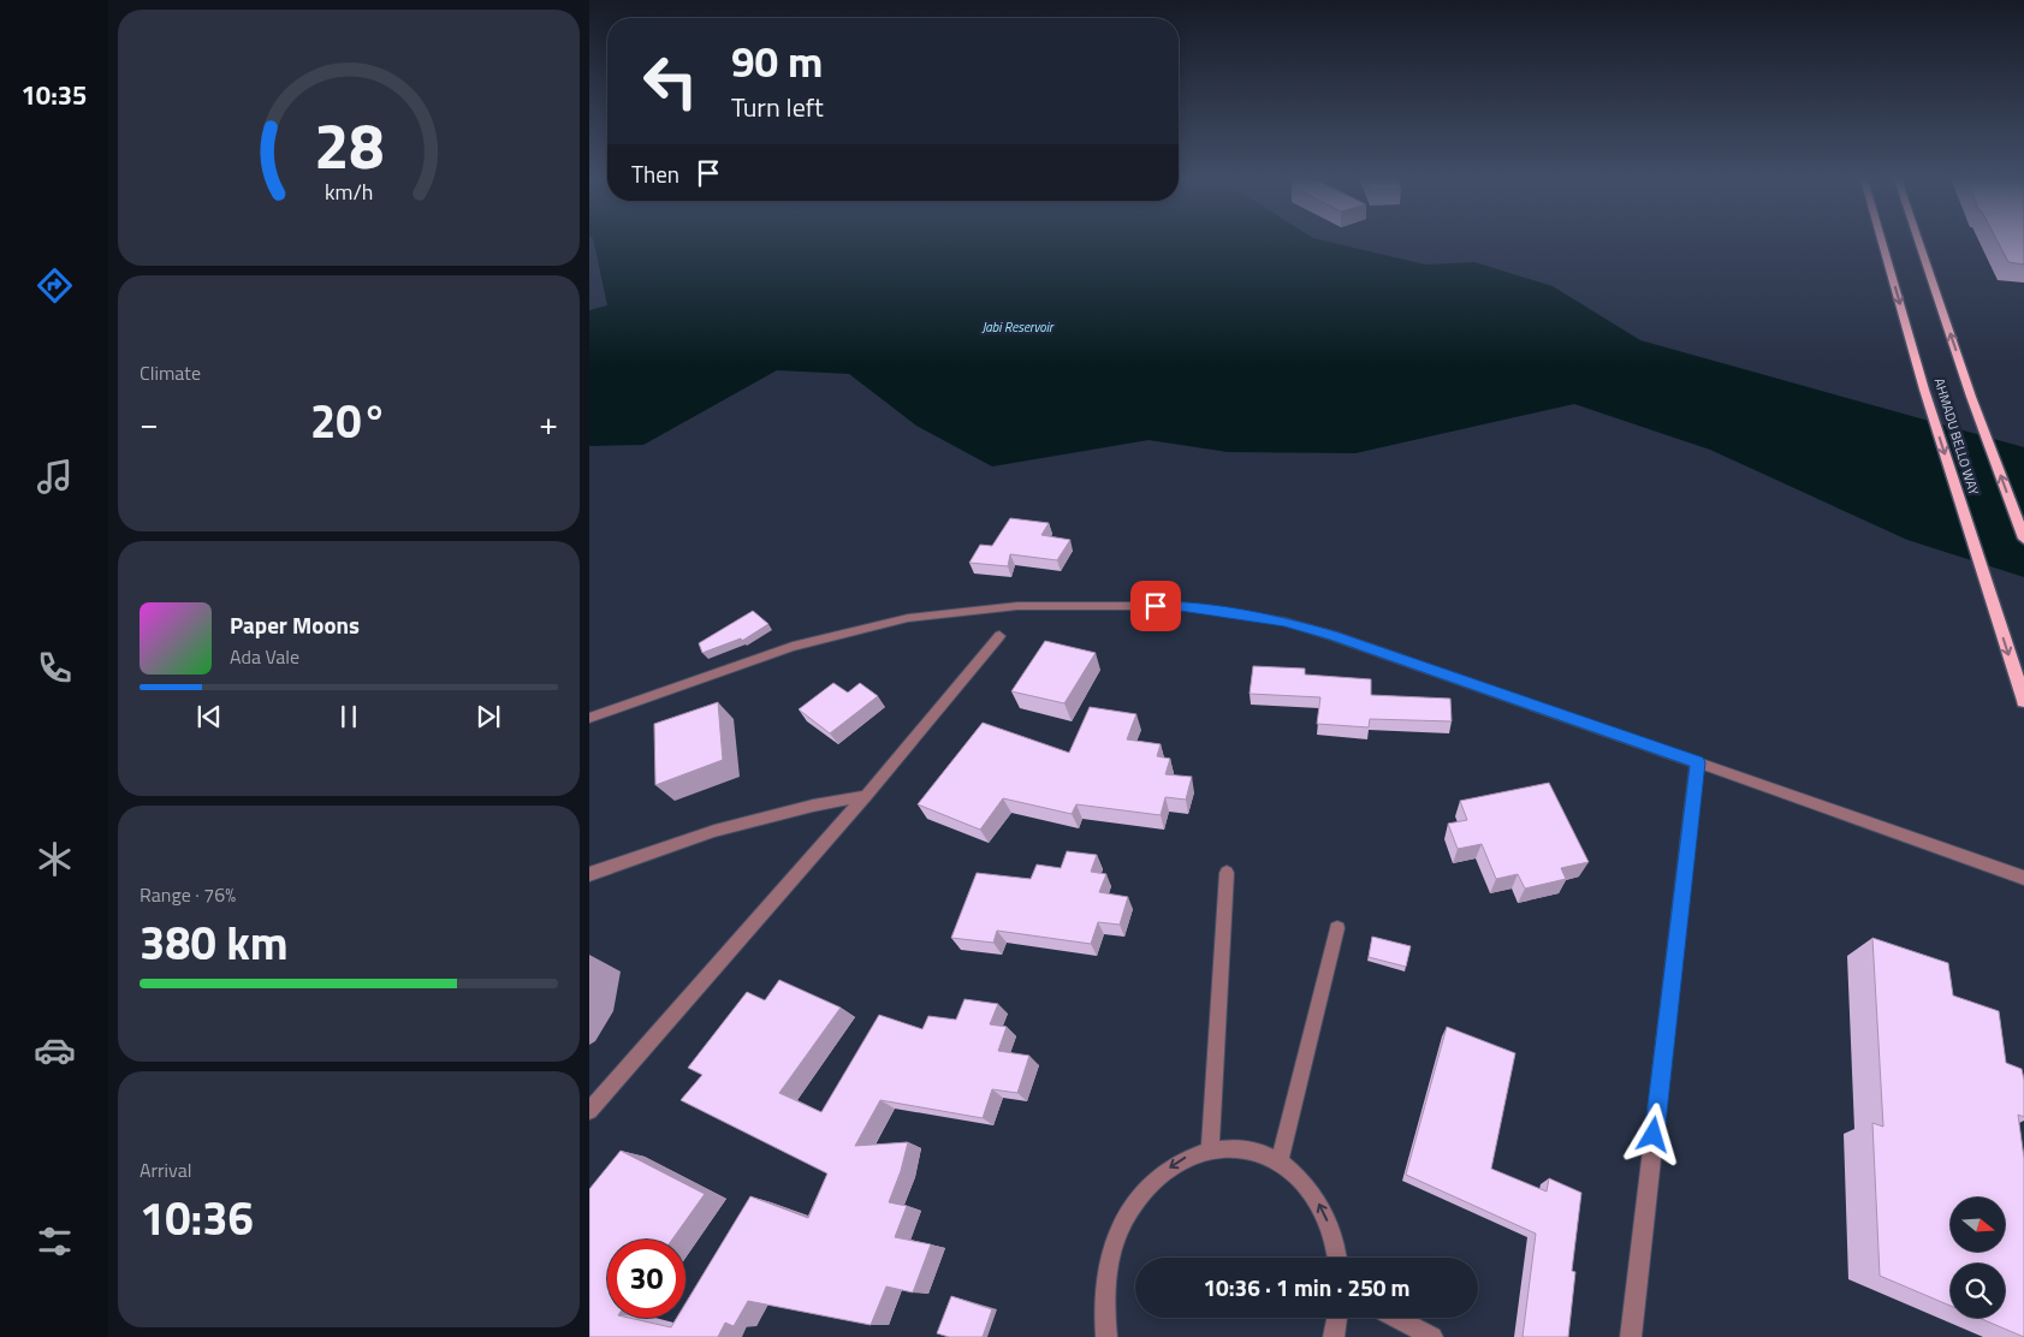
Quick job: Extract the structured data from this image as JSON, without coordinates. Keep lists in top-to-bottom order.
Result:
{
  "streets": {
    "main road": ["AHMADU BELLO WAY"]
  },
  "water": ["Jabi Reservoir"],
  "north": "right",
  "page": {
    "tabs": "10:35",
    "turn": ["90 m", "Turn left"],
    "then": "Then",
    "tile": [
      "Climate",
      ["Range · 76%", "380 km"],
      ["Arrival", "10:36"]
    ],
    "heat": ["−", "20°", "+"],
    "song": ["Paper Moons", "Ada Vale"],
    "limit": "30",
    "trip": "10:36 · 1 min · 250 m",
    "gauge": ["28", "km/h"]
  }
}
